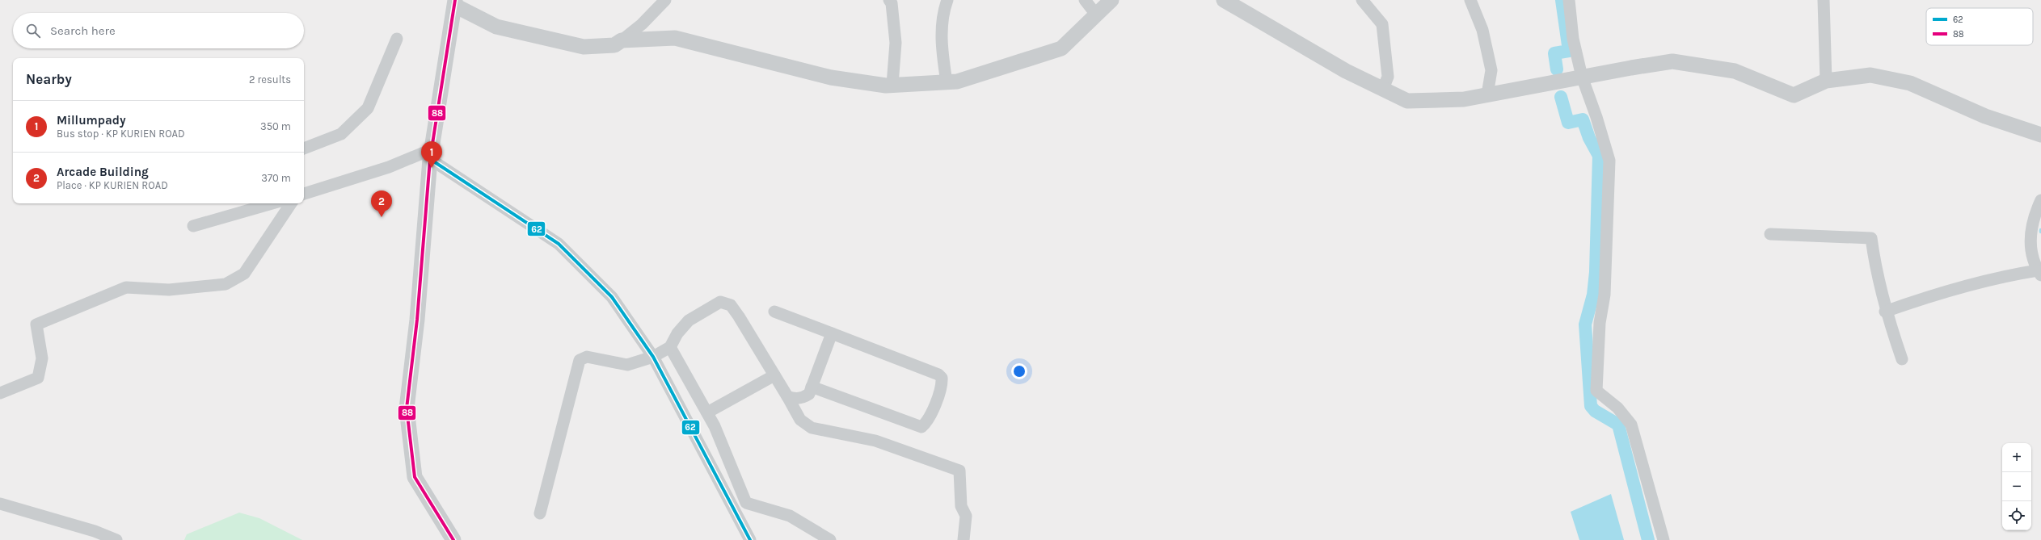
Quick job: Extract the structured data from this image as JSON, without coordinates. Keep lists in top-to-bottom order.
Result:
{
  "lines": ["transit line 88", "transit line 62"],
  "legend": ["62", "88"],
  "page": {
    "search": "Search here",
    "heading": ["Nearby", "2 results"],
    "list": [
      {
        "mark": "1",
        "name": "Millumpady",
        "note": "Bus stop · KP KURIEN ROAD",
        "value": "350 m"
      },
      {
        "mark": "2",
        "name": "Arcade Building",
        "note": "Place · KP KURIEN ROAD",
        "value": "370 m"
      }
    ],
    "pins": ["1", "2"],
    "map_buttons": ["+", "−"]
  }
}
